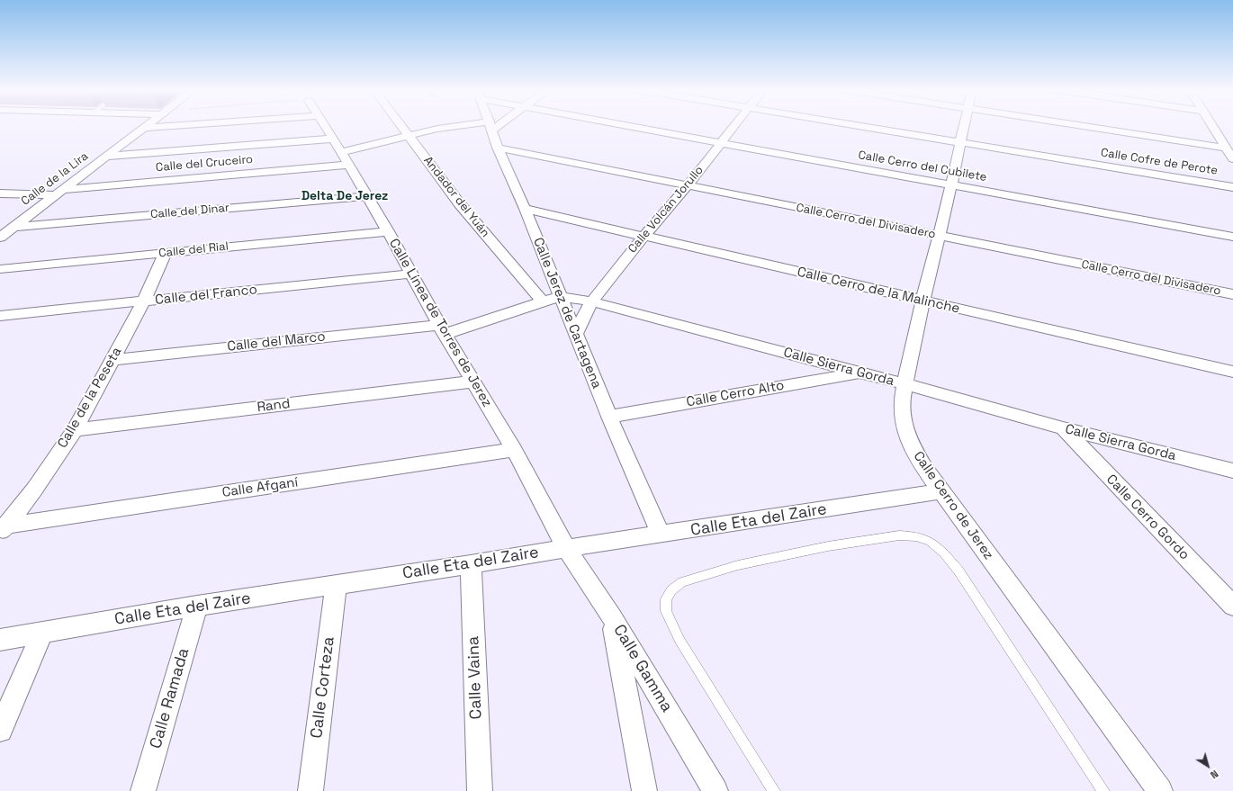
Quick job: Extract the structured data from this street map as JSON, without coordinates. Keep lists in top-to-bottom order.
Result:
{
  "streets": {
    "street": [
      "Calle Cofre de Perote",
      "Calle del Cruceiro",
      "Calle Cerro del Cubilete",
      "Calle de la Lira",
      "Andador del Yuán",
      "Calle Volcán Jorullo",
      "Calle del Dinar",
      "Calle Cerro del Divisadero",
      "Calle del Rial",
      "Calle Cerro de la Malinche",
      "Calle del Franco",
      "Calle Jerez de Cartagena",
      "Calle Línea de Torres de Jerez",
      "Calle del Marco",
      "Calle Sierra Gorda",
      "Calle Cerro Alto",
      "Calle de la Peseta",
      "Rand",
      "Calle Afganí",
      "Calle Cerro de Jerez",
      "Calle Cerro Gordo",
      "Calle Eta del Zaire",
      "Calle Gamma",
      "Calle Vaina",
      "Calle Corteza",
      "Calle Ramada"
    ]
  },
  "crossings": [
    ["Calle Cofre de Perote", "Calle Cerro de Jerez"],
    ["Calle del Cruceiro", "Calle de la Lira"],
    ["Calle del Cruceiro", "Calle Línea de Torres de Jerez"],
    ["Calle Cerro del Cubilete", "Calle Volcán Jorullo"],
    ["Calle Cerro del Cubilete", "Calle Cerro de Jerez"],
    ["Calle de la Lira", "Calle del Dinar"],
    ["Andador del Yuán", "Calle Sierra Gorda"],
    ["Calle Volcán Jorullo", "Calle Cerro del Divisadero"],
    ["Calle Volcán Jorullo", "Calle Cerro de la Malinche"],
    ["Calle Volcán Jorullo", "Calle Jerez de Cartagena"],
    ["Calle Volcán Jorullo", "Calle Sierra Gorda"],
    ["Calle del Dinar", "Calle Línea de Torres de Jerez"],
    ["Calle Cerro del Divisadero", "Calle Jerez de Cartagena"],
    ["Calle Cerro del Divisadero", "Calle Cerro de Jerez"],
    ["Calle del Rial", "Calle Línea de Torres de Jerez"],
    ["Calle del Rial", "Calle de la Peseta"],
    ["Calle Cerro de la Malinche", "Calle Jerez de Cartagena"],
    ["Calle Cerro de la Malinche", "Calle Cerro de Jerez"],
    ["Calle del Franco", "Calle Línea de Torres de Jerez"],
    ["Calle del Franco", "Calle de la Peseta"],
    ["Calle Jerez de Cartagena", "Calle Sierra Gorda"],
    ["Calle Jerez de Cartagena", "Calle Cerro Alto"],
    ["Calle Jerez de Cartagena", "Calle Eta del Zaire"],
    ["Calle Línea de Torres de Jerez", "Calle del Marco"],
    ["Calle Línea de Torres de Jerez", "Calle Sierra Gorda"],
    ["Calle Línea de Torres de Jerez", "Rand"],
    ["Calle Línea de Torres de Jerez", "Calle Afganí"],
    ["Calle Línea de Torres de Jerez", "Calle Eta del Zaire"],
    ["Calle Línea de Torres de Jerez", "Calle Gamma"],
    ["Calle del Marco", "Calle Sierra Gorda"],
    ["Calle del Marco", "Calle de la Peseta"],
    ["Calle Sierra Gorda", "Calle Cerro Alto"],
    ["Calle Sierra Gorda", "Calle Cerro de Jerez"],
    ["Calle Sierra Gorda", "Calle Cerro Gordo"],
    ["Calle de la Peseta", "Rand"],
    ["Calle de la Peseta", "Calle Afganí"],
    ["Calle Cerro de Jerez", "Calle Eta del Zaire"],
    ["Calle Eta del Zaire", "Calle Gamma"],
    ["Calle Eta del Zaire", "Calle Vaina"],
    ["Calle Eta del Zaire", "Calle Corteza"],
    ["Calle Eta del Zaire", "Calle Ramada"]
  ],
  "districts": ["Delta De Jerez"],
  "north": "bottom right"
}
